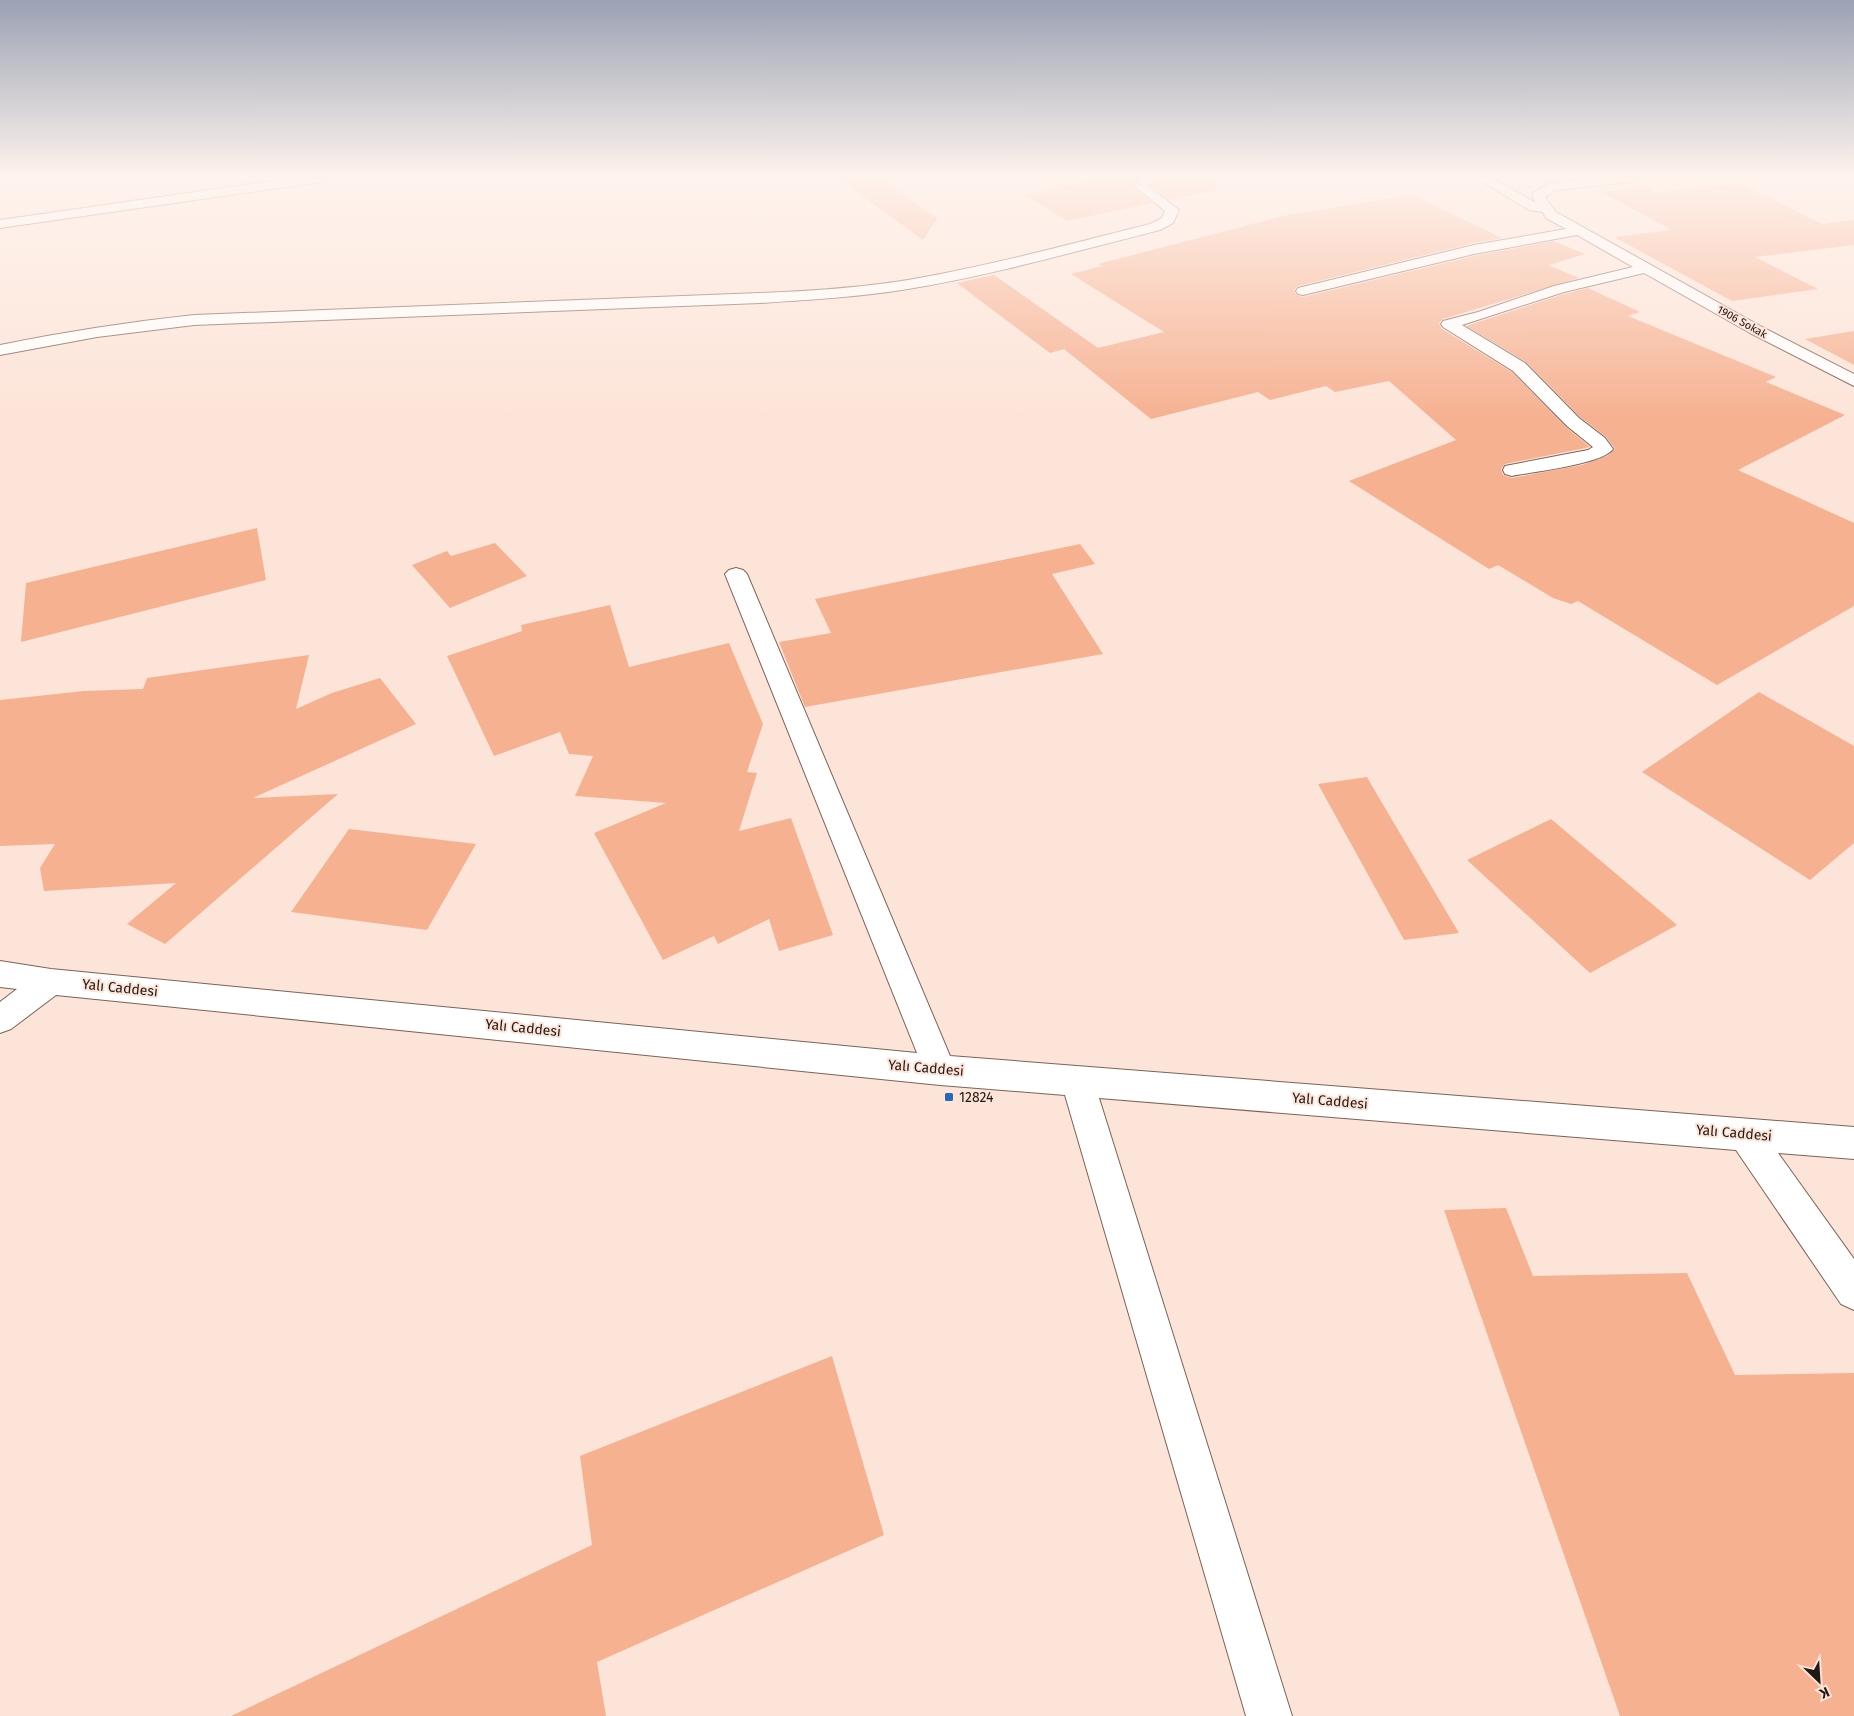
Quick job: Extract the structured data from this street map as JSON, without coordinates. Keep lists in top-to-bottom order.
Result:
{
  "streets": {
    "street": ["1906 Sokak", "Yalı Caddesi"]
  },
  "places": {
    "transit": ["12824"]
  },
  "north": "bottom right"
}
